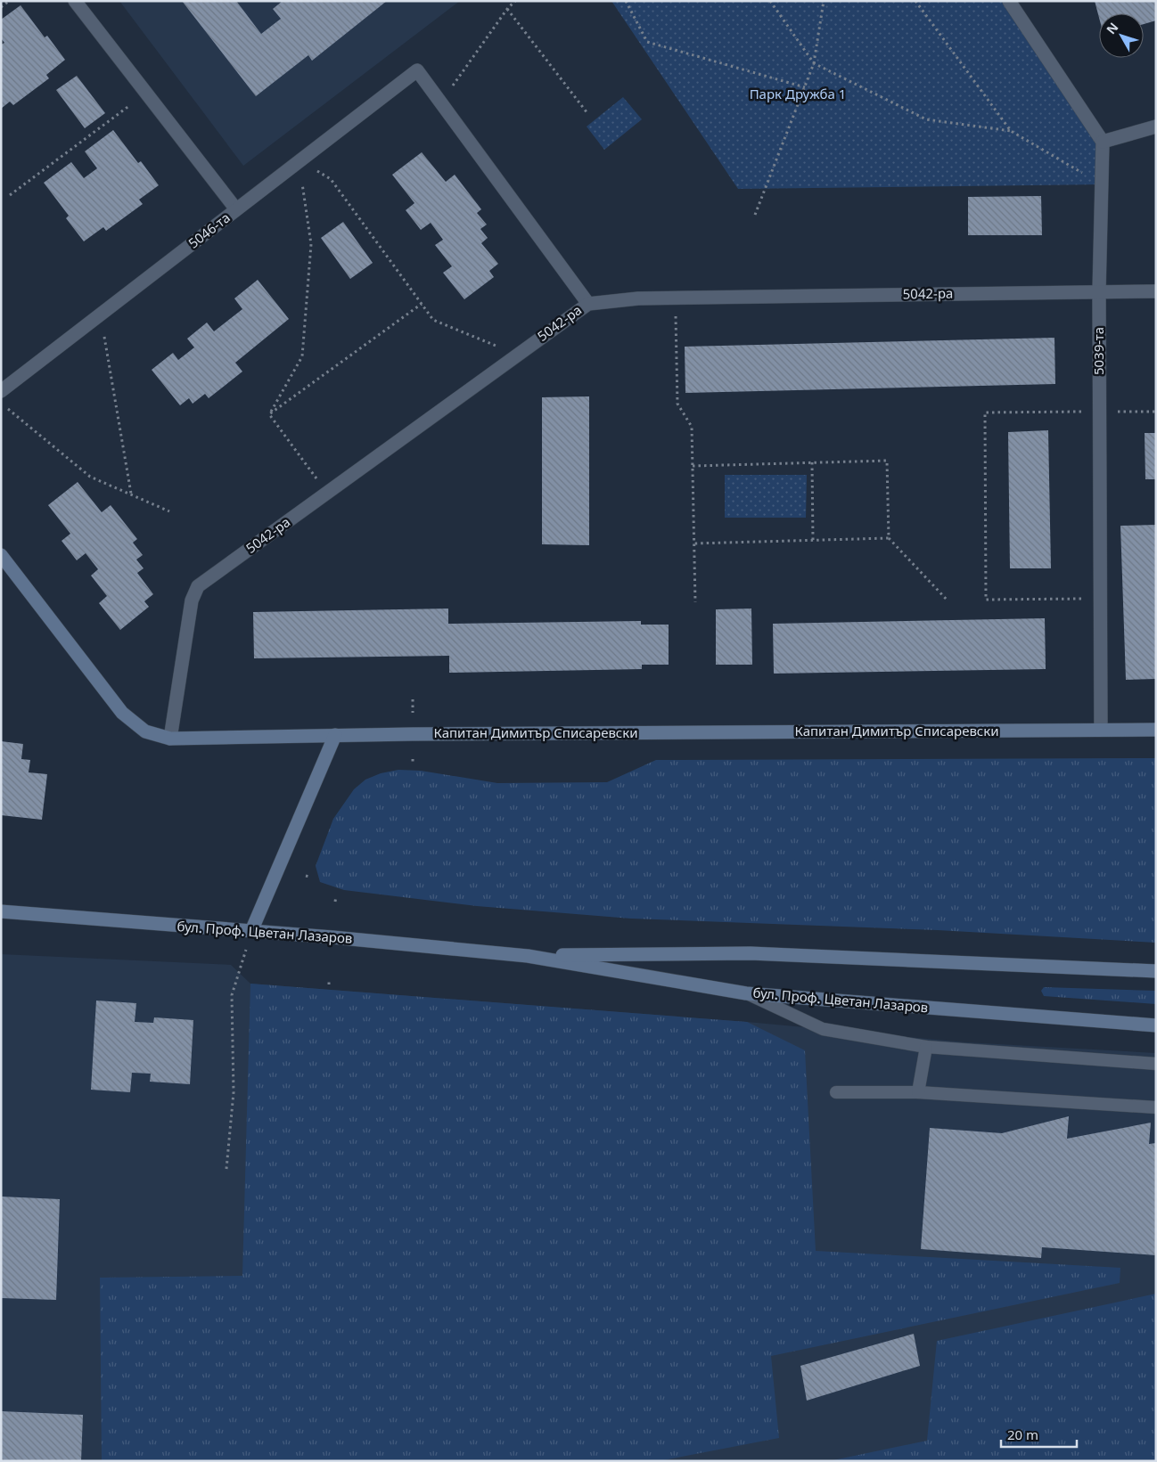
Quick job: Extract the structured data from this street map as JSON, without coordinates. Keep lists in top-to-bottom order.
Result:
{
  "streets": {
    "main road": ["Капитан Димитър Списаревски", "бул. Проф. Цветан Лазаров"],
    "street": ["5046-та", "5042-ра", "5039-та"]
  },
  "crossings": [
    ["5042-ра", "5039-та"],
    ["5042-ра", "Капитан Димитър Списаревски"],
    ["5039-та", "Капитан Димитър Списаревски"]
  ],
  "parks": ["Парк Дружба 1"],
  "scale_bar": "20 m",
  "north": "top left"
}
